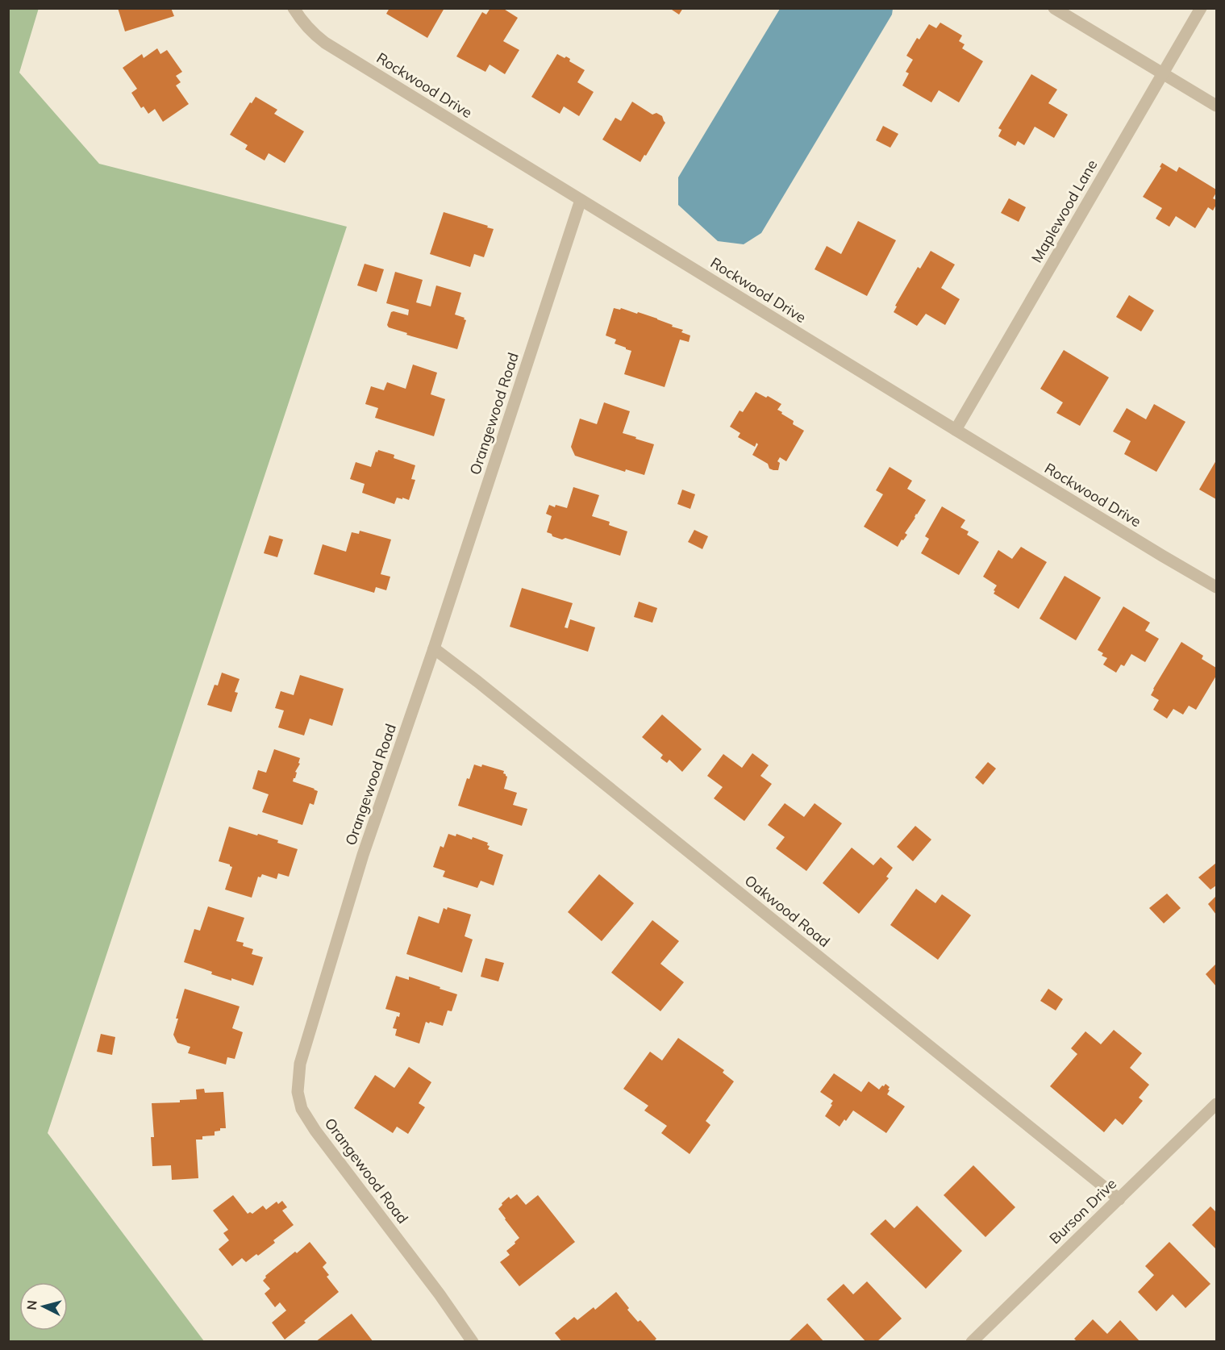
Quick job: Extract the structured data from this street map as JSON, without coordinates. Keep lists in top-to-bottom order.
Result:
{
  "streets": {
    "street": [
      "Rockwood Drive",
      "Maplewood Lane",
      "Orangewood Road",
      "Oakwood Road",
      "Burson Drive"
    ]
  },
  "crossings": [
    ["Rockwood Drive", "Maplewood Lane"],
    ["Rockwood Drive", "Orangewood Road"],
    ["Orangewood Road", "Oakwood Road"],
    ["Oakwood Road", "Burson Drive"]
  ],
  "north": "left"
}
